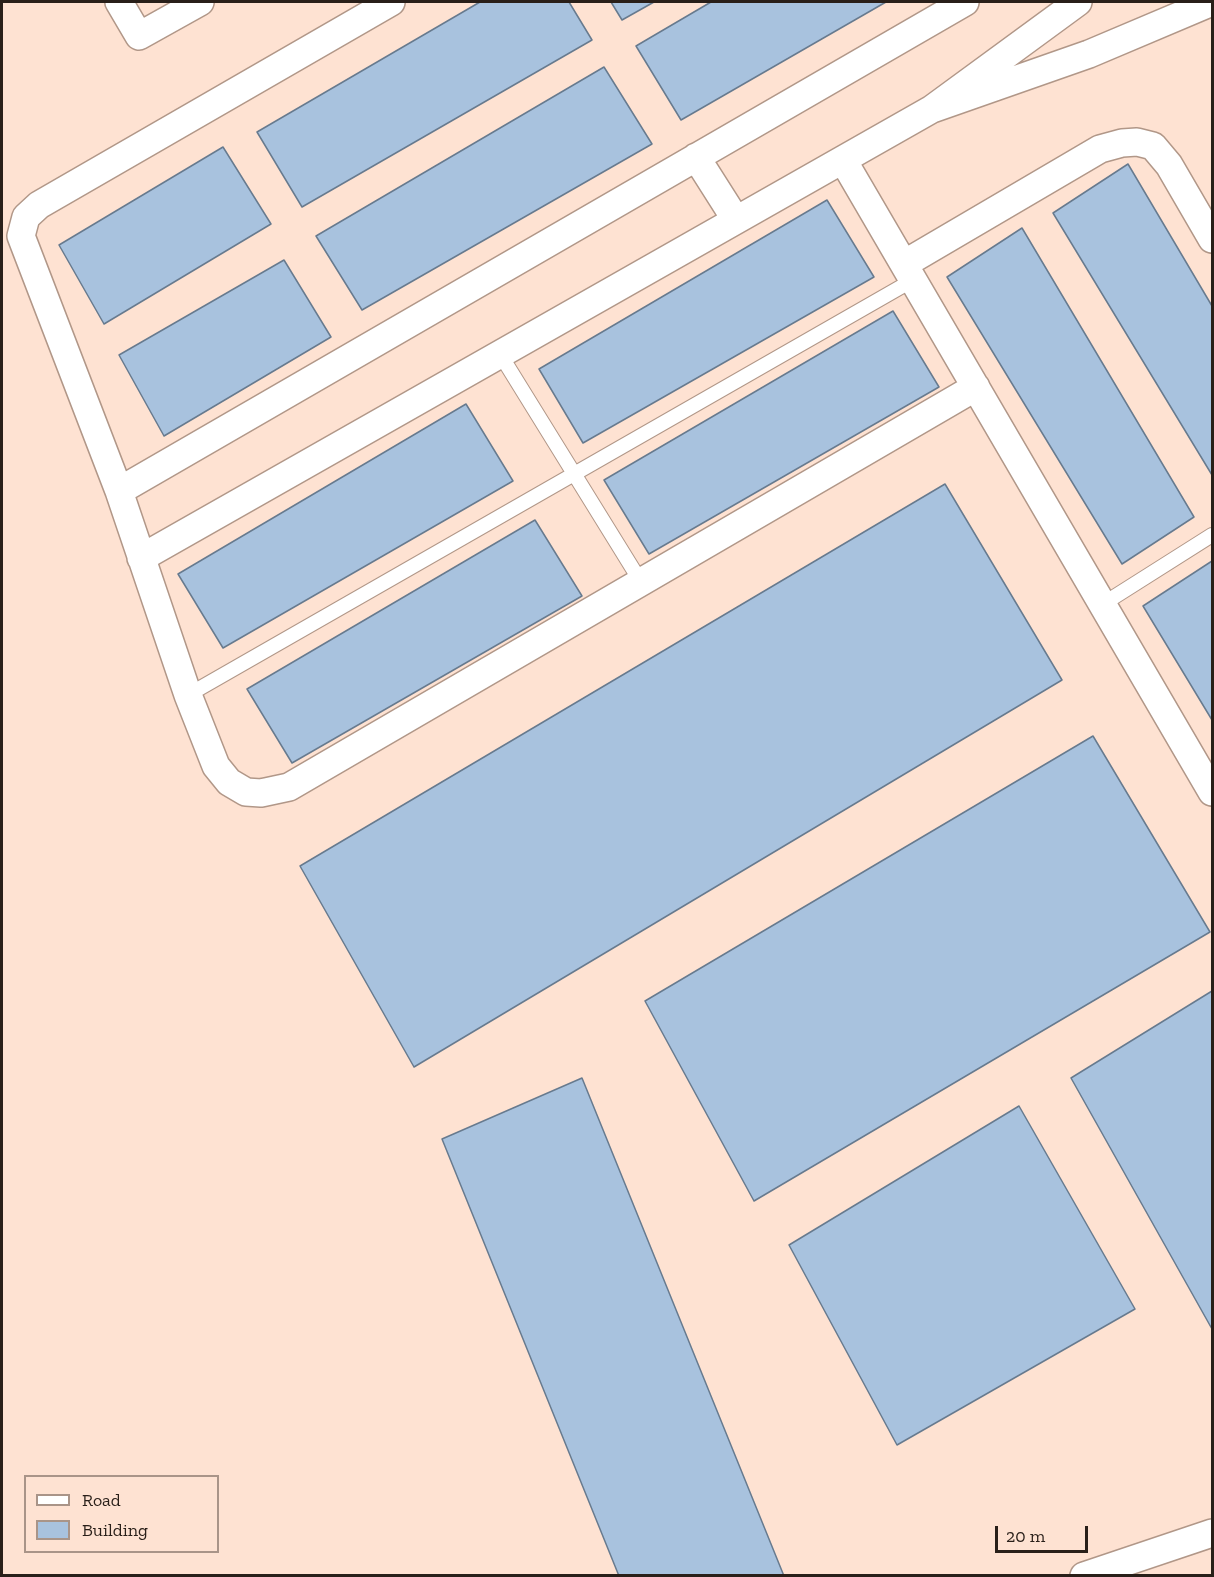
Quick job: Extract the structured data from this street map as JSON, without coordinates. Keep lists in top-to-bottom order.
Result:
{
  "legend": ["Road", "Building"],
  "scale_bar": "20 m"
}
